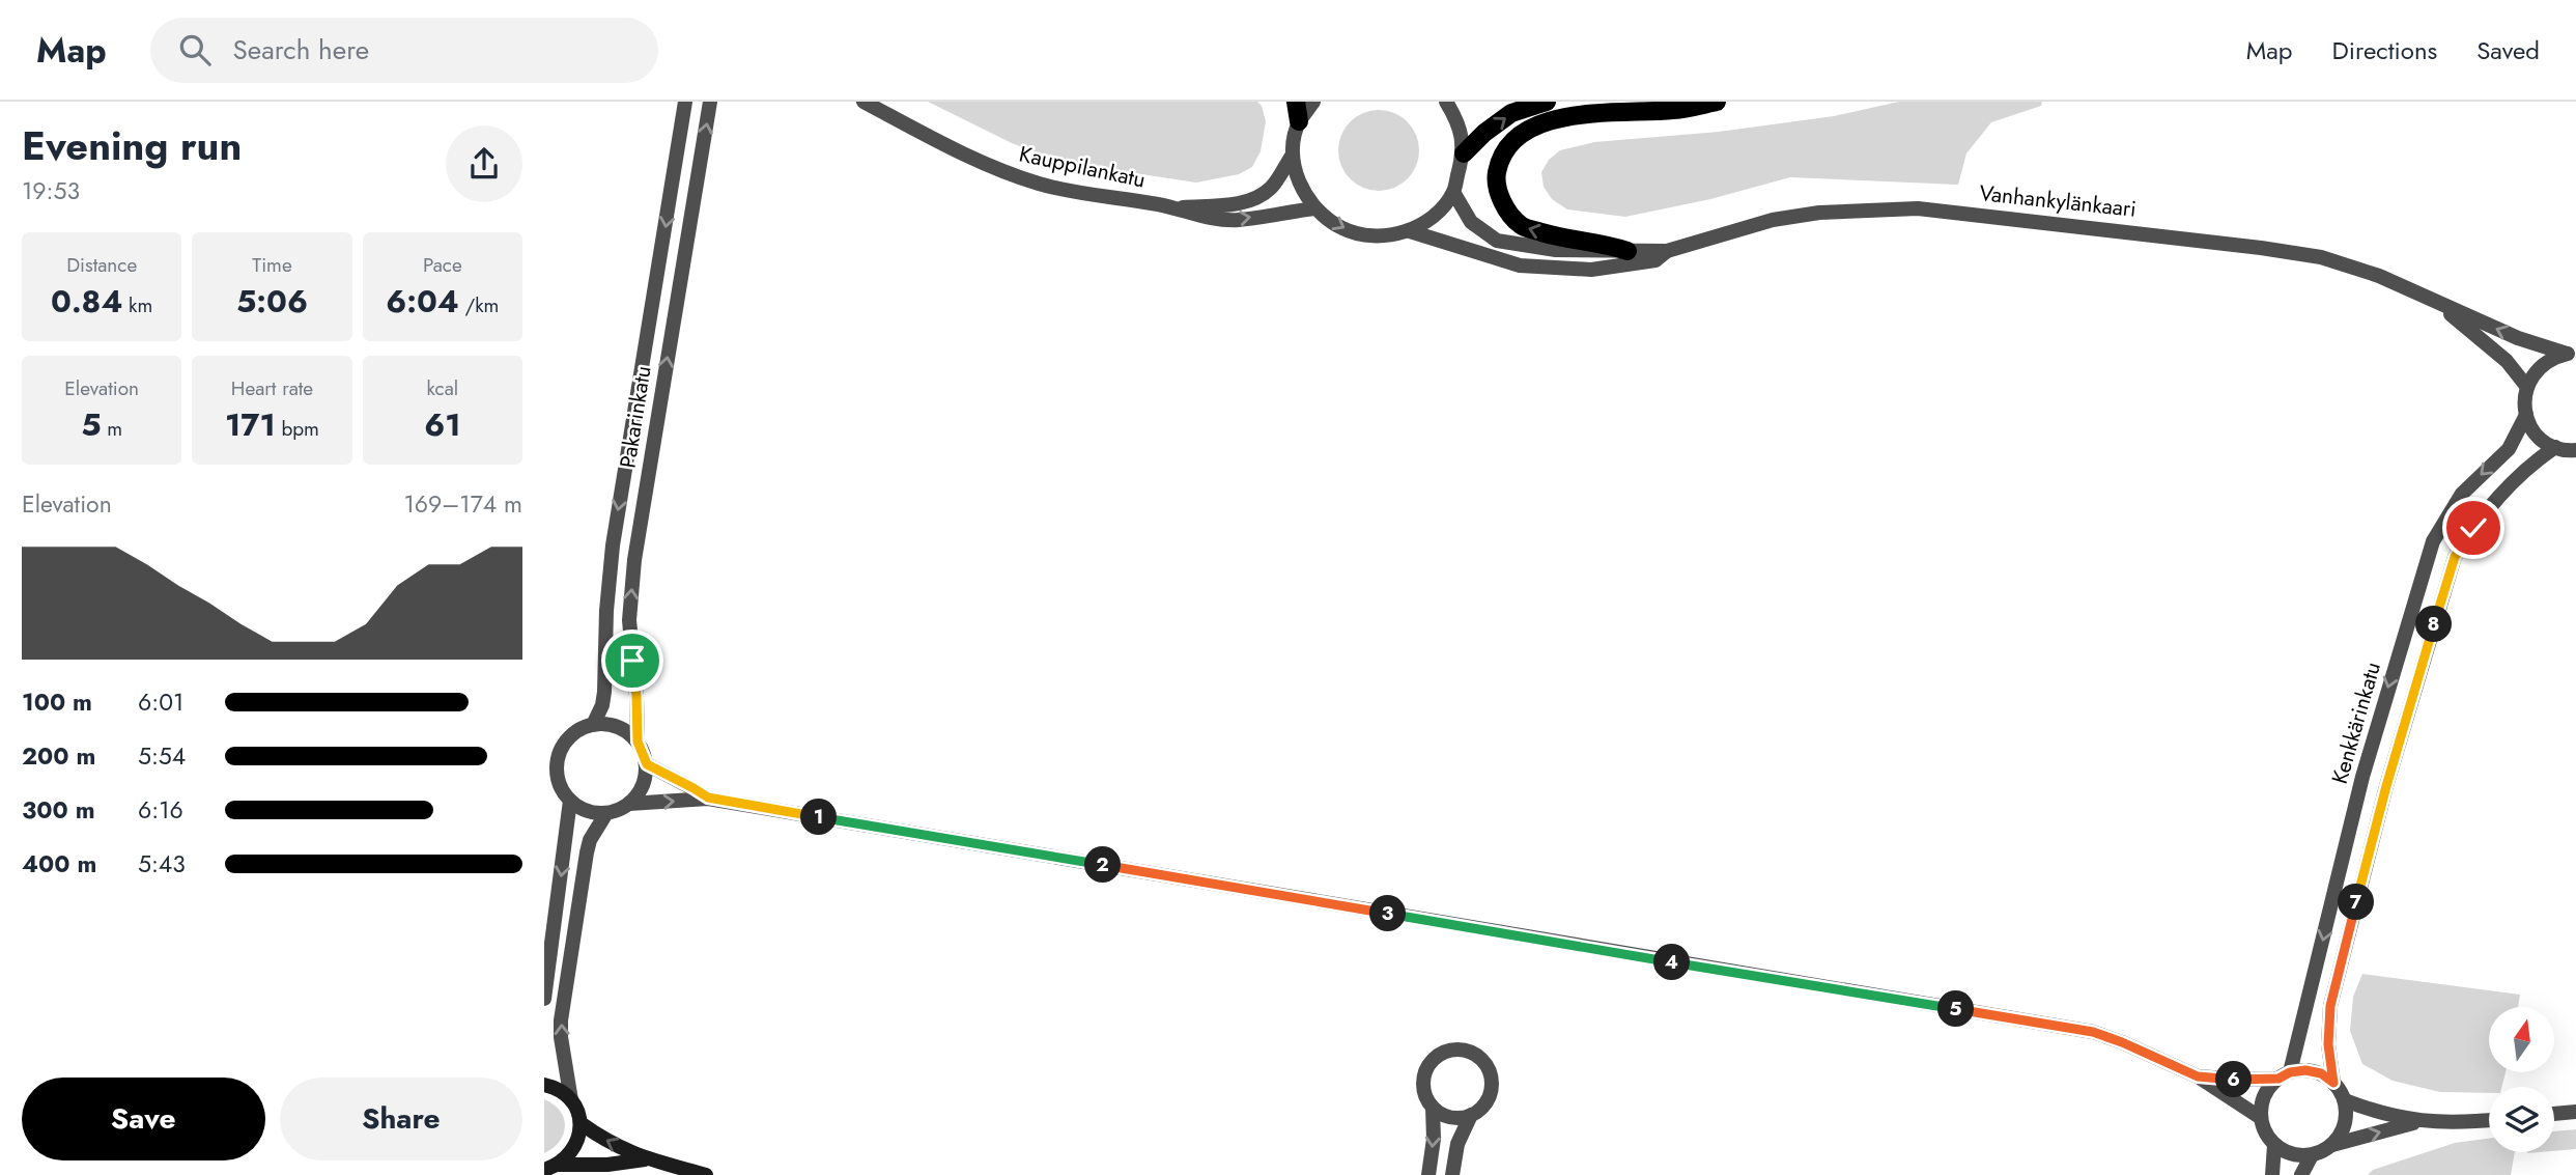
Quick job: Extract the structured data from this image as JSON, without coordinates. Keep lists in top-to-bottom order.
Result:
{
  "streets": {
    "street": [
      "Kauppilankatu",
      "Vanhankylänkaari",
      "Pakarinkatu",
      "Kenkkärinkatu"
    ]
  },
  "north": "top",
  "page": {
    "header": "Map",
    "search": "Search here",
    "nav": ["Map", "Directions", "Saved"],
    "heading": ["Evening run", "19:53"],
    "stats": [
      ["Distance", "0.84 km"],
      ["Time", "5:06"],
      ["Pace", "6:04 /km"],
      ["Elevation", "5 m"],
      ["Heart rate", "171 bpm"],
      ["kcal", "61"]
    ],
    "chart": ["Elevation", "169–174 m"],
    "pins": [
      "8",
      "1",
      "2",
      "7",
      "3",
      "4",
      "5",
      "6"
    ],
    "list": [
      {
        "name": "100 m",
        "note": "6:01"
      },
      {
        "name": "200 m",
        "note": "5:54"
      },
      {
        "name": "300 m",
        "note": "6:16"
      },
      {
        "name": "400 m",
        "note": "5:43"
      }
    ],
    "buttons": ["Save", "Share"]
  }
}
